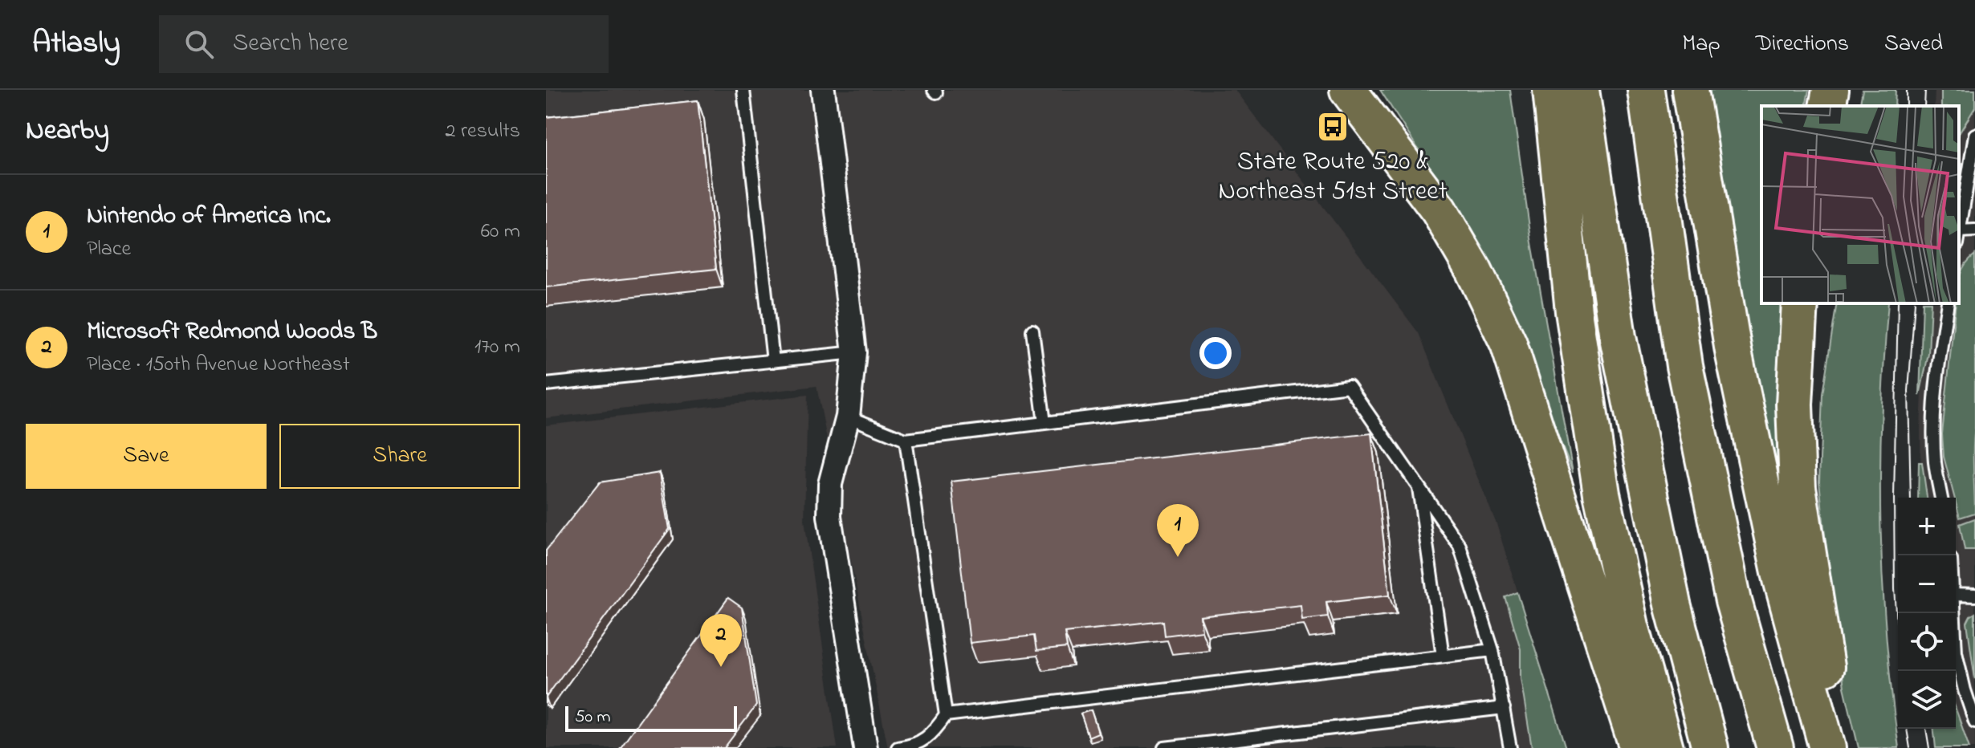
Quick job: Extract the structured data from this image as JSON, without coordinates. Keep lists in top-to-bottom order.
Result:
{
  "places": {
    "bus stop": ["State Route 520 & Northeast 51st Street"]
  },
  "scale_bar": "50 m",
  "page": {
    "header": "Atlasly",
    "search": "Search here",
    "nav": ["Map", "Directions", "Saved"],
    "heading": ["Nearby", "2 results"],
    "list": [
      {
        "mark": "1",
        "name": "Nintendo of America Inc.",
        "note": "Place",
        "value": "60 m"
      },
      {
        "mark": "2",
        "name": "Microsoft Redmond Woods B",
        "note": "Place · 150th Avenue Northeast",
        "value": "170 m"
      }
    ],
    "buttons": ["Save", "Share"],
    "map_buttons": ["+", "−"],
    "pins": ["1", "2"],
    "scale": "50 m"
  }
}
